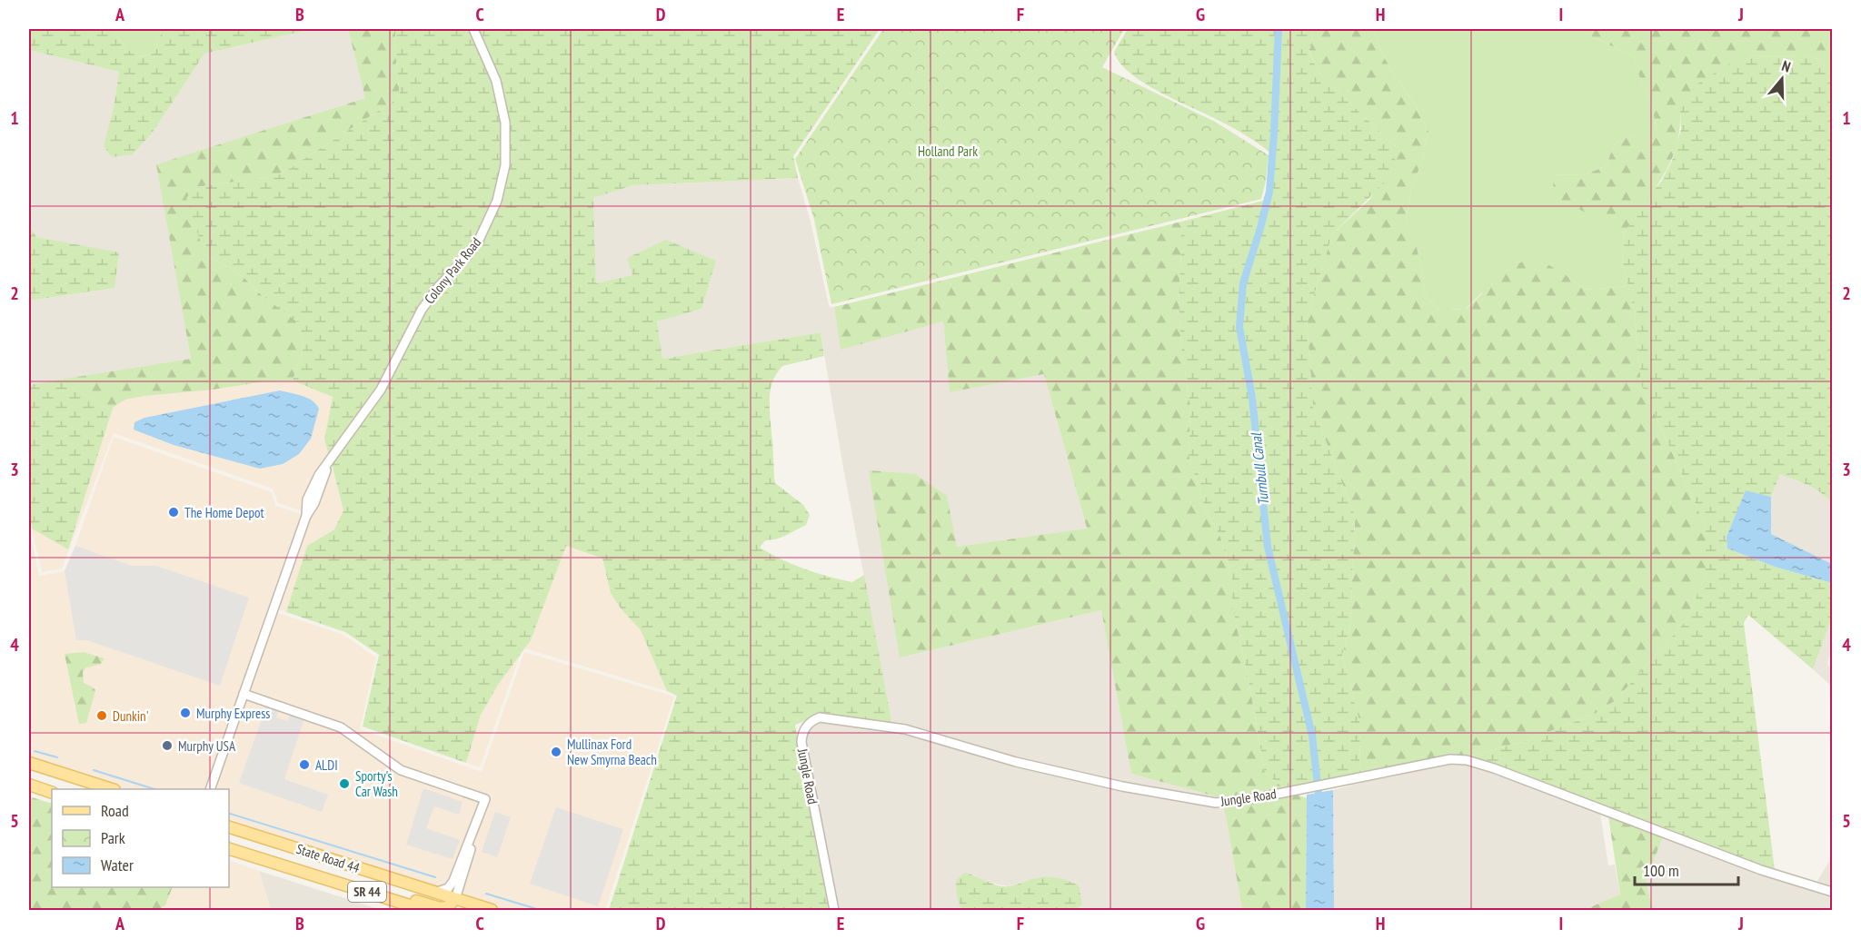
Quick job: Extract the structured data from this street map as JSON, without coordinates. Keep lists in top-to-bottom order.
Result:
{
  "streets": {
    "main road": ["State Road 44", "SR 44"],
    "street": ["Colony Park Road", "Jungle Road"]
  },
  "water": ["Turnbull Canal"],
  "parks": ["Holland Park"],
  "places": [
    "The Home Depot",
    "Murphy Express",
    "Dunkin'",
    "Murphy USA",
    "Mullinax Ford New Smyrna Beach",
    "ALDI",
    "Sporty's Car Wash"
  ],
  "legend": ["Road", "Park", "Water"],
  "scale_bar": "100 m",
  "north": "top",
  "grid": {
    "columns": [
      "A",
      "B",
      "C",
      "D",
      "E",
      "F",
      "G",
      "H",
      "I",
      "J"
    ],
    "rows": [
      "1",
      "2",
      "3",
      "4",
      "5"
    ]
  }
}
